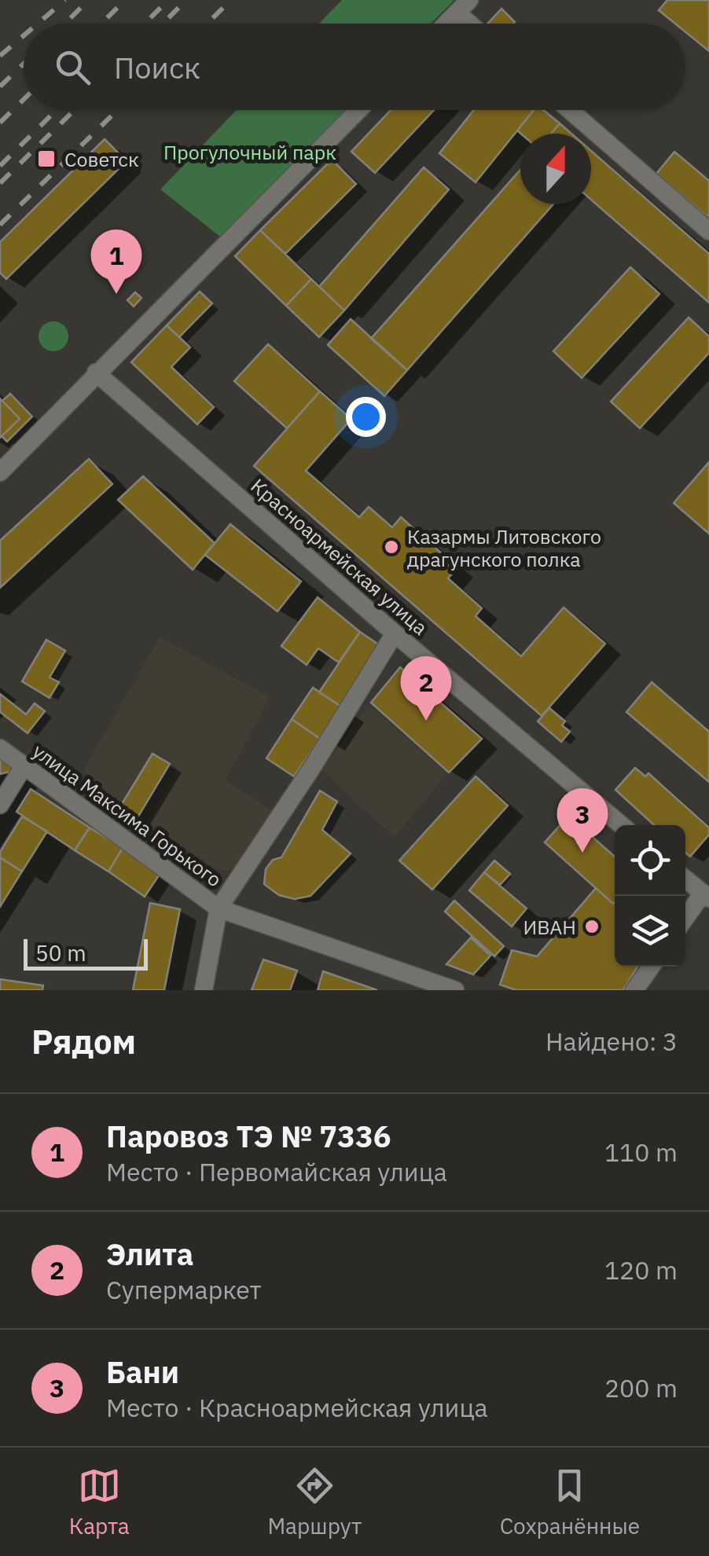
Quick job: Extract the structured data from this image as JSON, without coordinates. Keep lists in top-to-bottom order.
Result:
{
  "streets": {
    "street": ["Красноармейская улица", "улица Максима Горького"]
  },
  "parks": ["Прогулочный парк"],
  "places": {
    "transit": ["Советск"],
    "other": ["Казармы Литовского драгунского полка", "ИВАН"]
  },
  "scale_bar": "50 m",
  "north": "top",
  "page": {
    "search": "Поиск",
    "pins": ["1", "2", "3"],
    "scale": "50 m",
    "heading": ["Рядом", "Найдено: 3"],
    "list": [
      {
        "mark": "1",
        "name": "Паровоз ТЭ № 7336",
        "note": "Место · Первомайская улица",
        "value": "110 m"
      },
      {
        "mark": "2",
        "name": "Элита",
        "note": "Супермаркет",
        "value": "120 m"
      },
      {
        "mark": "3",
        "name": "Бани",
        "note": "Место · Красноармейская улица",
        "value": "200 m"
      }
    ],
    "nav": ["Карта", "Маршрут", "Сохранённые"]
  }
}
